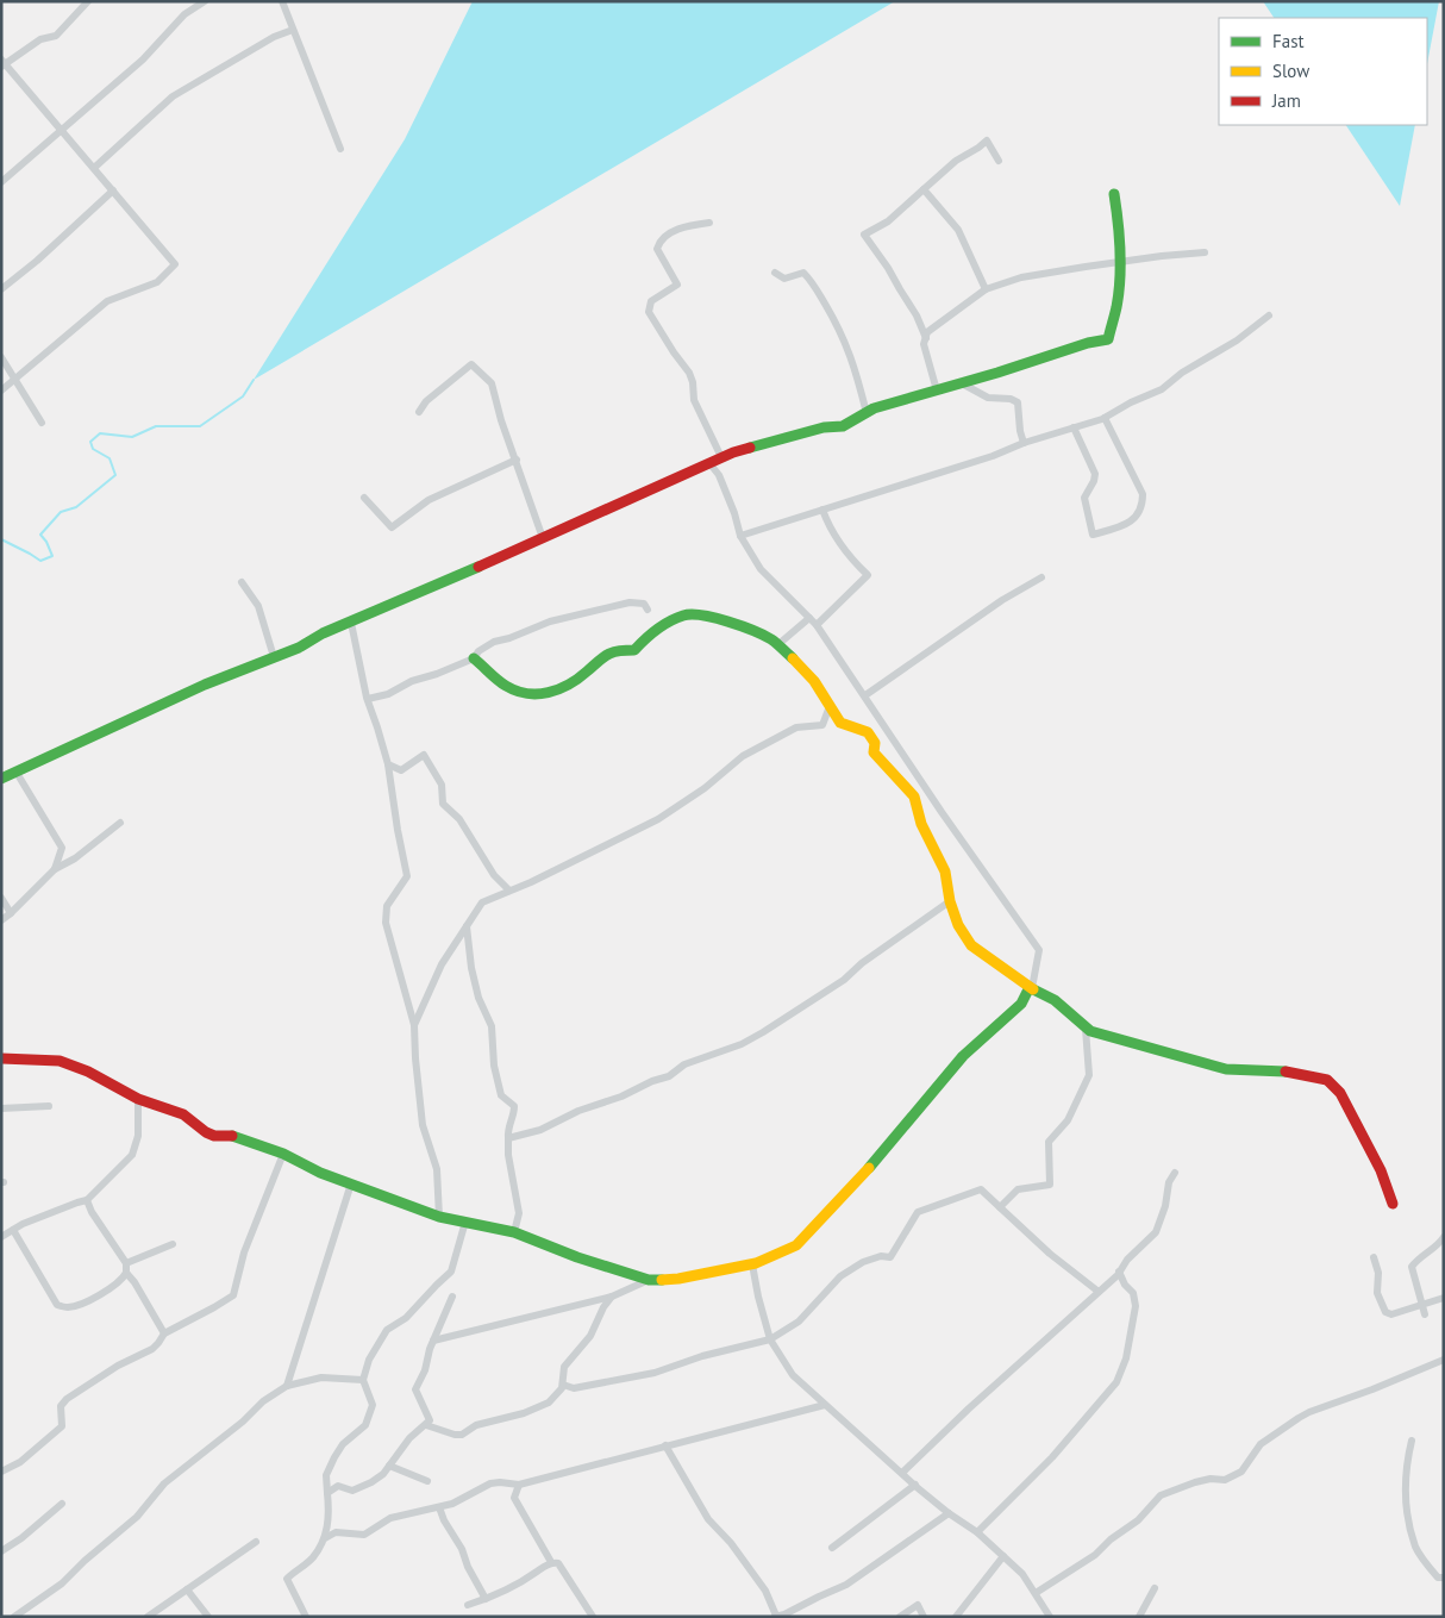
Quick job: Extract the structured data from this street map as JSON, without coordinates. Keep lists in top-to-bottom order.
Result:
{
  "legend": ["Fast", "Slow", "Jam"]
}
